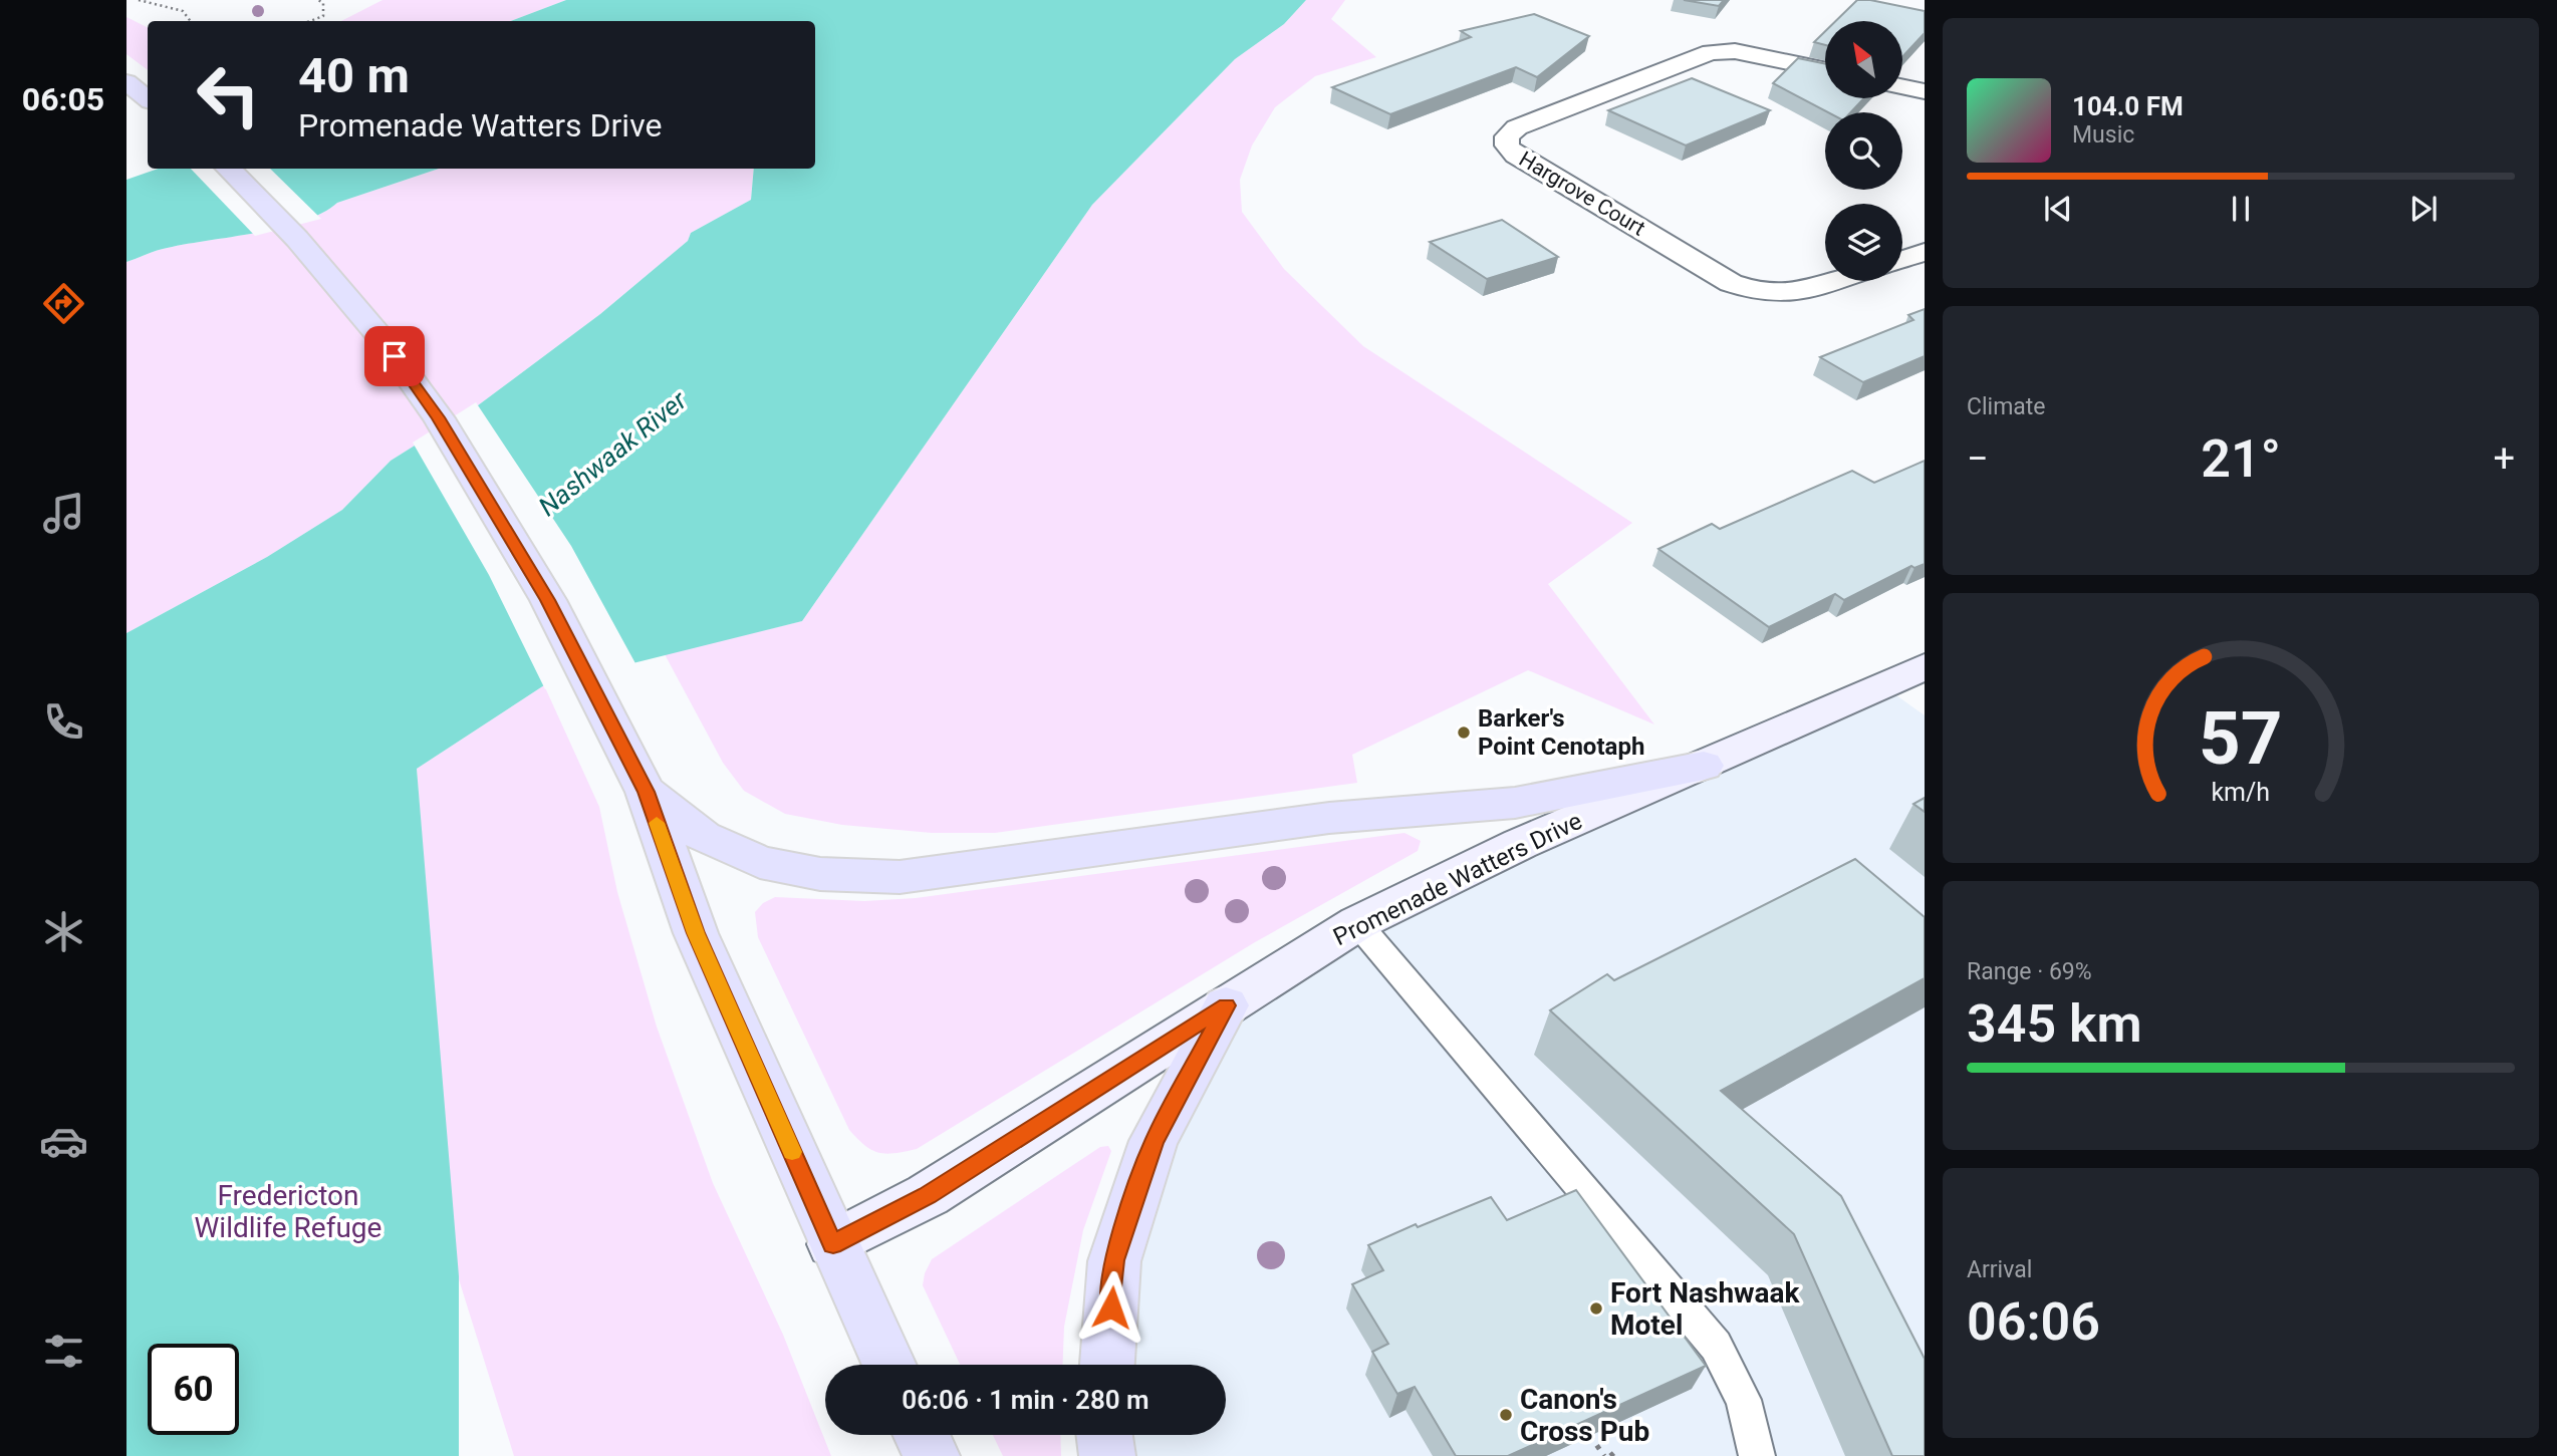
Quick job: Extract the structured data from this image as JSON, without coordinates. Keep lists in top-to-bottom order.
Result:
{
  "streets": {
    "main road": ["Promenade Watters Drive"],
    "street": ["Hargrove Court"]
  },
  "water": ["Nashwaak River"],
  "parks": ["Fredericton Wildlife Refuge"],
  "places": ["Barker's Point Cenotaph", "Fort Nashwaak Motel", "Canon's Cross Pub"],
  "north": "top left",
  "page": {
    "tabs": "06:05",
    "turn": ["40 m", "Promenade Watters Drive"],
    "song": ["104.0 FM", "Music"],
    "tile": [
      "Climate",
      ["Range · 69%", "345 km"],
      ["Arrival", "06:06"]
    ],
    "heat": ["−", "21°", "+"],
    "limit": "60",
    "trip": "06:06 · 1 min · 280 m",
    "gauge": ["57", "km/h"]
  }
}
